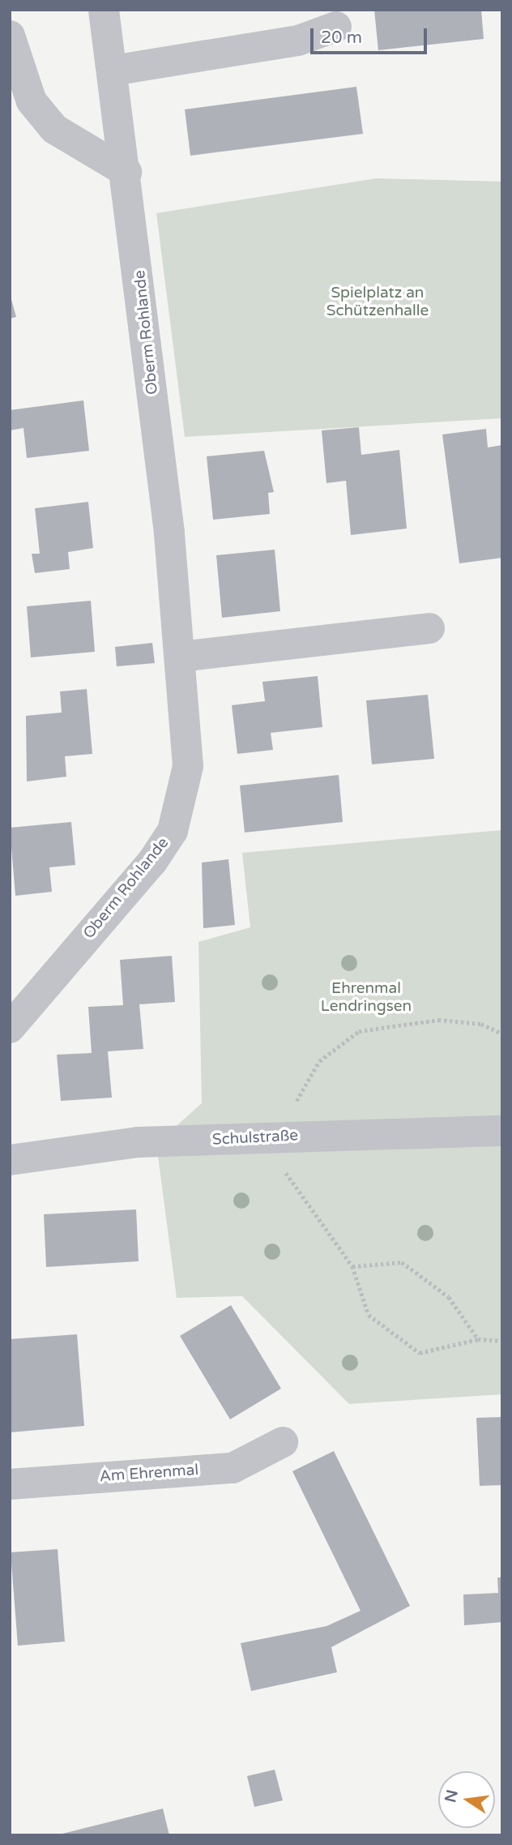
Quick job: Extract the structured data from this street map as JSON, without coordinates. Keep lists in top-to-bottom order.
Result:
{
  "streets": {
    "street": ["Oberm Rohlande", "Schulstraße", "Am Ehrenmal"]
  },
  "parks": ["Spielplatz an Schützenhalle", "Ehrenmal Lendringsen"],
  "scale_bar": "20 m",
  "north": "left"
}
